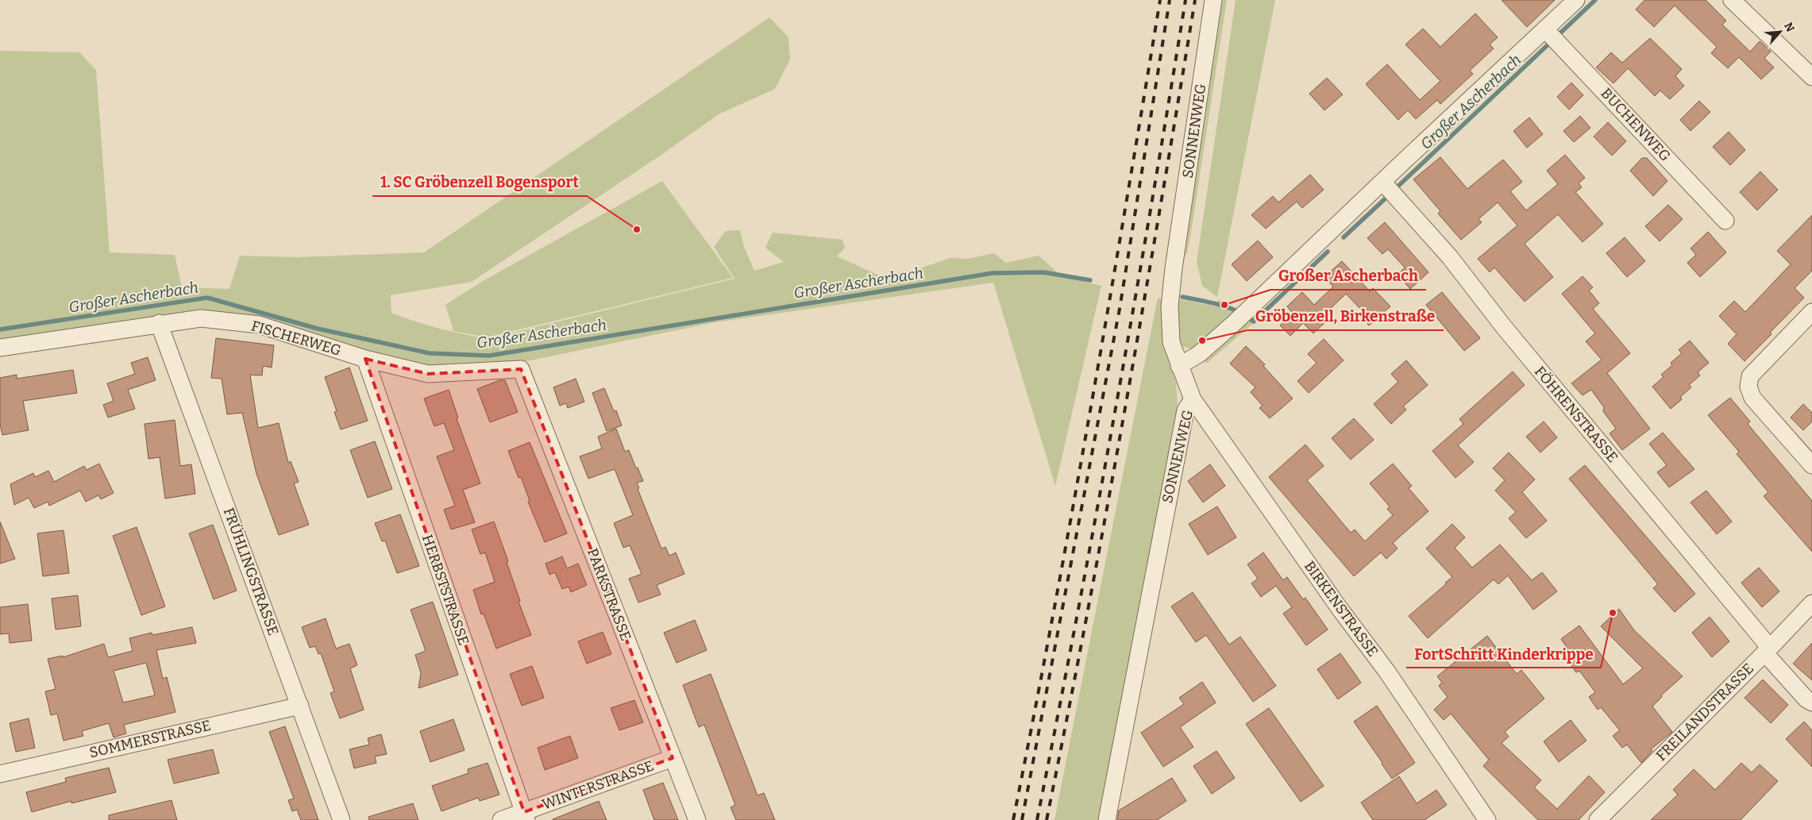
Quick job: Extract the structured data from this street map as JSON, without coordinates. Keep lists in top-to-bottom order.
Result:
{
  "streets": {
    "street": [
      "BUCHENWEG",
      "SONNENWEG",
      "FISCHERWEG",
      "FÖHRENSTRASSE",
      "FRÜHLINGSTRASSE",
      "HERBSTSTRASSE",
      "PARKSTRASSE",
      "BIRKENSTRASSE",
      "FREILANDSTRASSE",
      "SOMMERSTRASSE",
      "WINTERSTRASSE"
    ]
  },
  "crossings": [
    ["SONNENWEG", "BIRKENSTRASSE"],
    ["FISCHERWEG", "FRÜHLINGSTRASSE"],
    ["FISCHERWEG", "HERBSTSTRASSE"],
    ["FISCHERWEG", "PARKSTRASSE"],
    ["FÖHRENSTRASSE", "FREILANDSTRASSE"],
    ["FRÜHLINGSTRASSE", "SOMMERSTRASSE"],
    ["HERBSTSTRASSE", "WINTERSTRASSE"],
    ["PARKSTRASSE", "WINTERSTRASSE"]
  ],
  "water": ["Großer Ascherbach"],
  "places": [
    "1. SC Gröbenzell Bogensport",
    "Großer Ascherbach",
    "Gröbenzell, Birkenstraße",
    "FortSchritt Kinderkrippe"
  ],
  "north": "top right"
}
